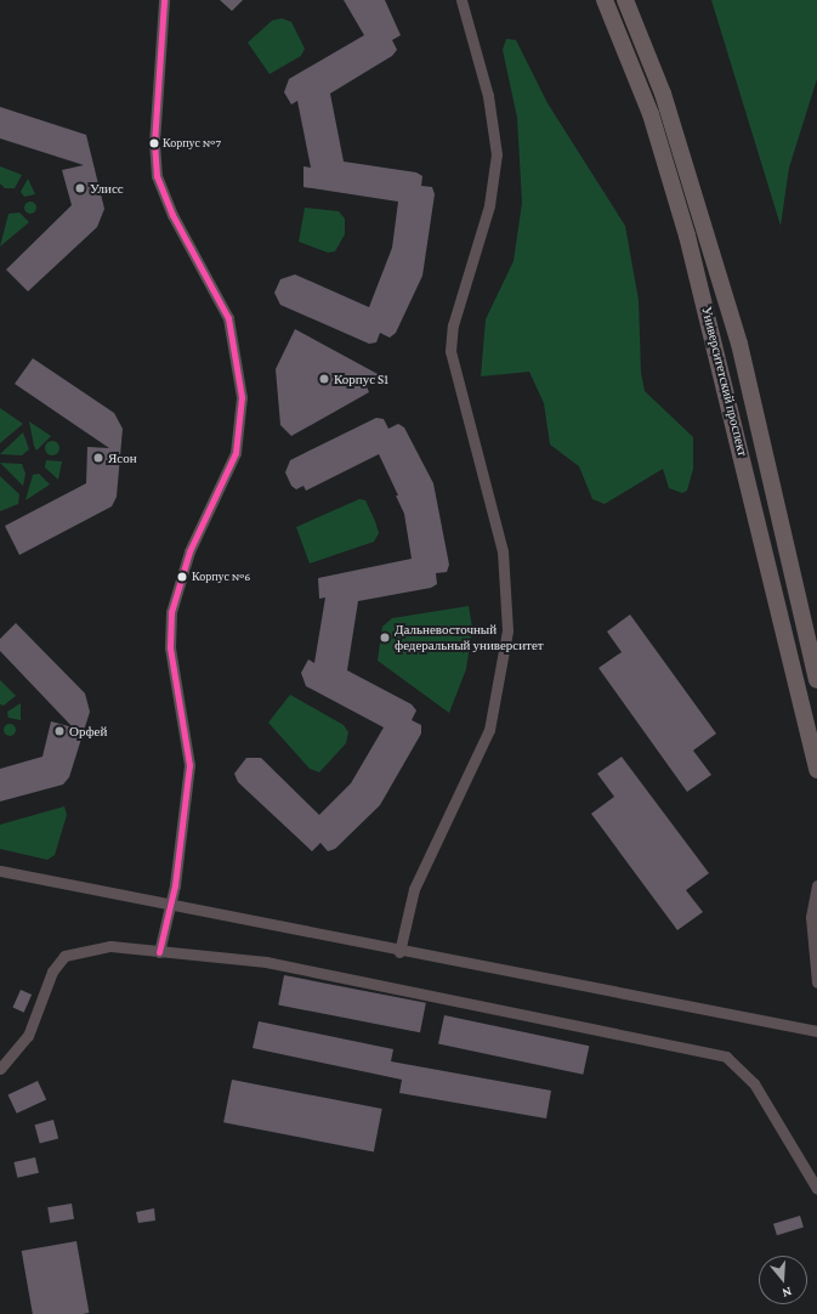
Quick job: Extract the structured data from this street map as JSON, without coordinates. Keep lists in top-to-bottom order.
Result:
{
  "streets": {
    "main road": ["Университетский проспект"]
  },
  "places": [
    "Корпус №7",
    "Улисс",
    "Корпус S1",
    "Ясон",
    "Корпус №6",
    "Дальневосточный федеральный университет",
    "Орфей"
  ],
  "north": "bottom"
}
